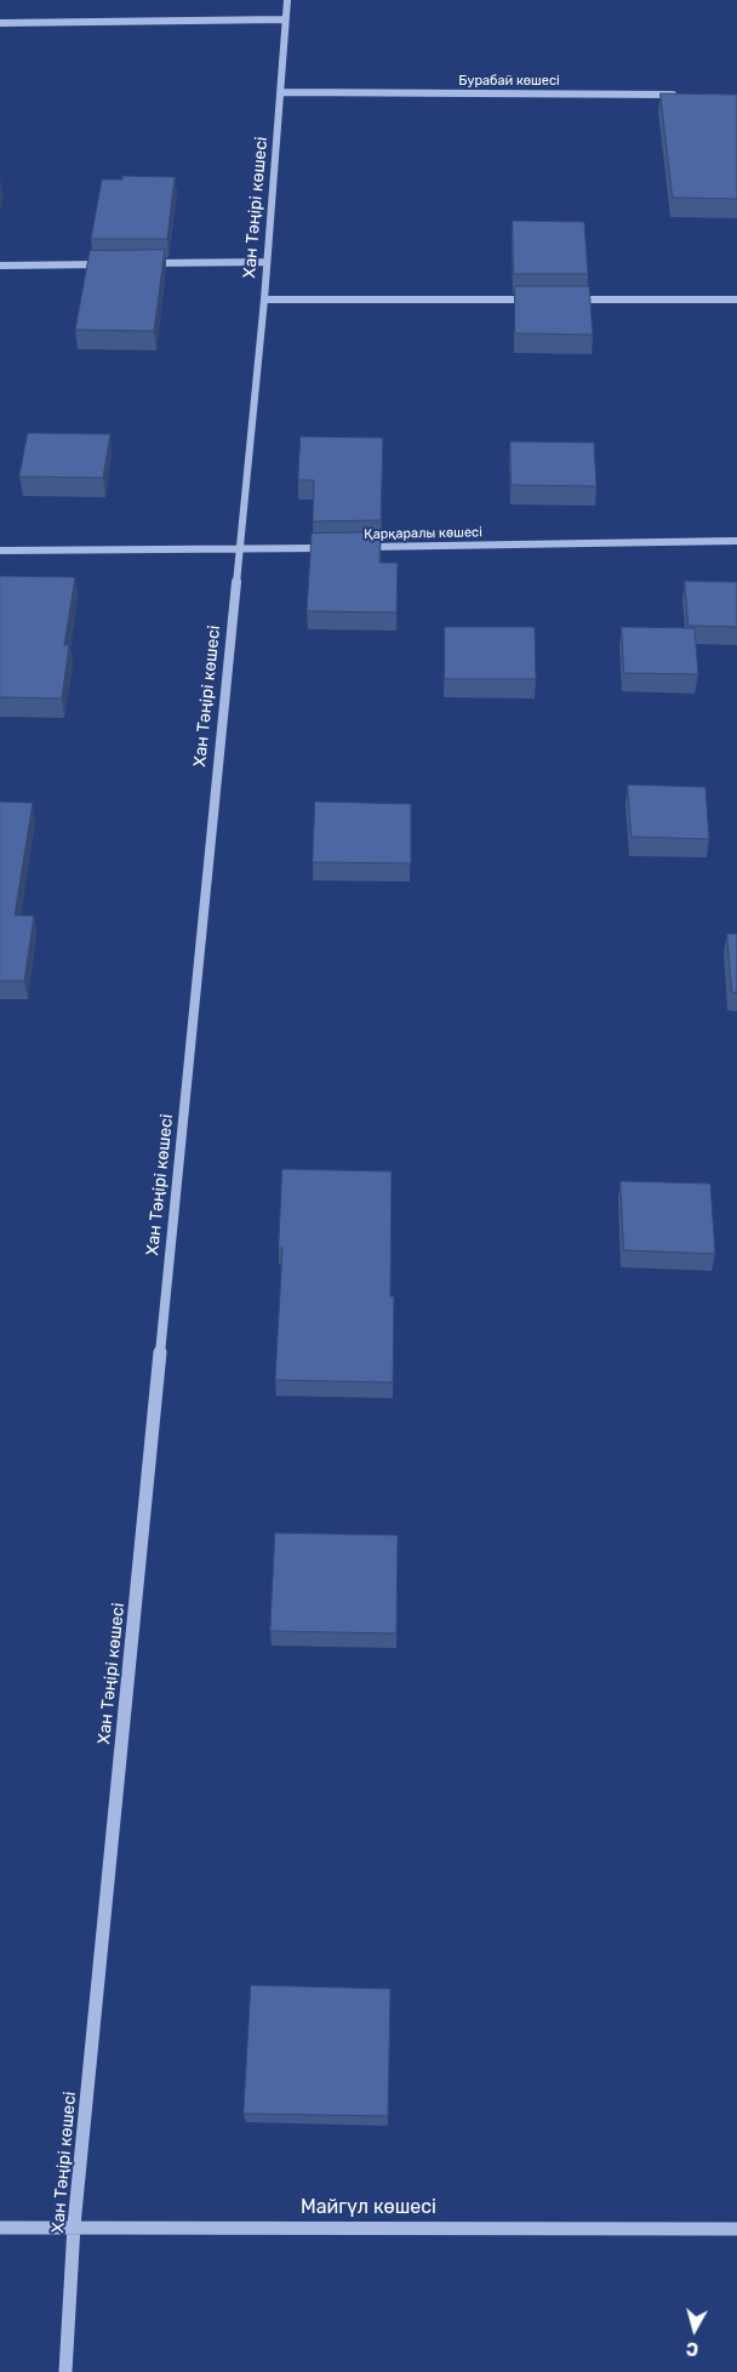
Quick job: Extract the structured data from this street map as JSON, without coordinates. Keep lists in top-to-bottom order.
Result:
{
  "streets": {
    "street": [
      "Бурабай көшесі",
      "Хан Тәңірі көшесі",
      "Қарқаралы көшесі",
      "Майгүл көшесі"
    ]
  },
  "crossings": [
    ["Бурабай көшесі", "Хан Тәңірі көшесі"],
    ["Хан Тәңірі көшесі", "Майгүл көшесі"]
  ],
  "north": "bottom"
}
